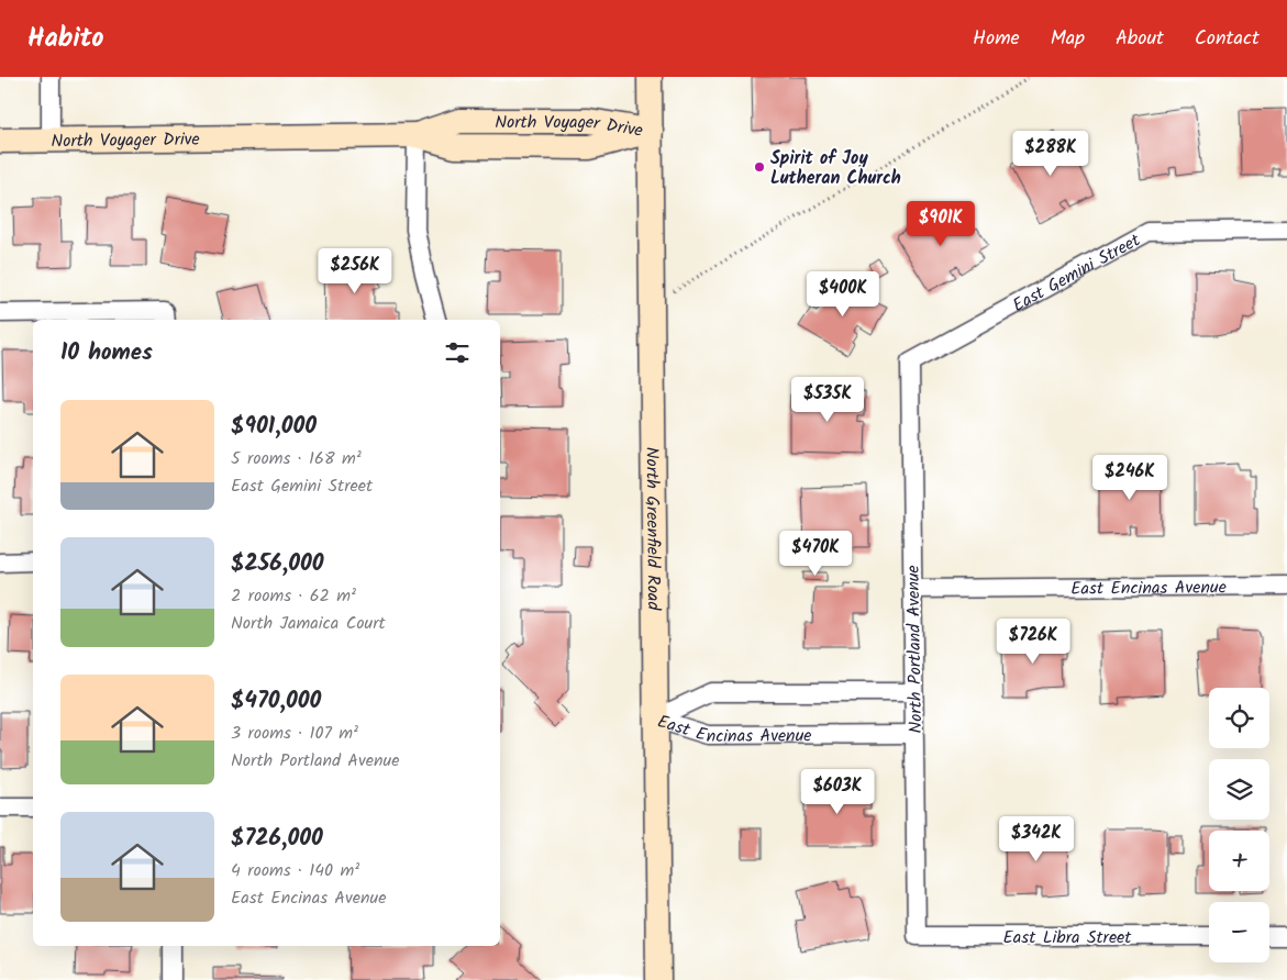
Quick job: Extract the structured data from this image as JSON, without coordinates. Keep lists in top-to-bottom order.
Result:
{
  "streets": {
    "main road": ["North Voyager Drive", "North Greenfield Road"],
    "street": [
      "East Gemini Street",
      "East Encinas Avenue",
      "North Portland Avenue",
      "East Libra Street"
    ]
  },
  "crossings": [
    ["North Voyager Drive", "North Greenfield Road"],
    ["East Gemini Street", "North Portland Avenue"],
    ["North Greenfield Road", "East Encinas Avenue"],
    ["East Encinas Avenue", "North Portland Avenue"],
    ["North Portland Avenue", "East Libra Street"]
  ],
  "places": ["Spirit of Joy Lutheran Church"],
  "page": {
    "header": "Habito",
    "nav": [
      "Home",
      "Map",
      "About",
      "Contact"
    ],
    "price": [
      "$288K",
      "$901K",
      "$256K",
      "$400K",
      "$535K",
      "$246K",
      "$470K",
      "$726K",
      "$603K",
      "$342K"
    ],
    "heading": "10 homes",
    "list": [
      {
        "name": "$901,000",
        "note": "5 rooms · 168 m² · East Gemini Street"
      },
      {
        "name": "$256,000",
        "note": "2 rooms · 62 m² · North Jamaica Court"
      },
      {
        "name": "$470,000",
        "note": "3 rooms · 107 m² · North Portland Avenue"
      },
      {
        "name": "$726,000",
        "note": "4 rooms · 140 m² · East Encinas Avenue"
      }
    ],
    "map_buttons": ["+", "−"]
  }
}
